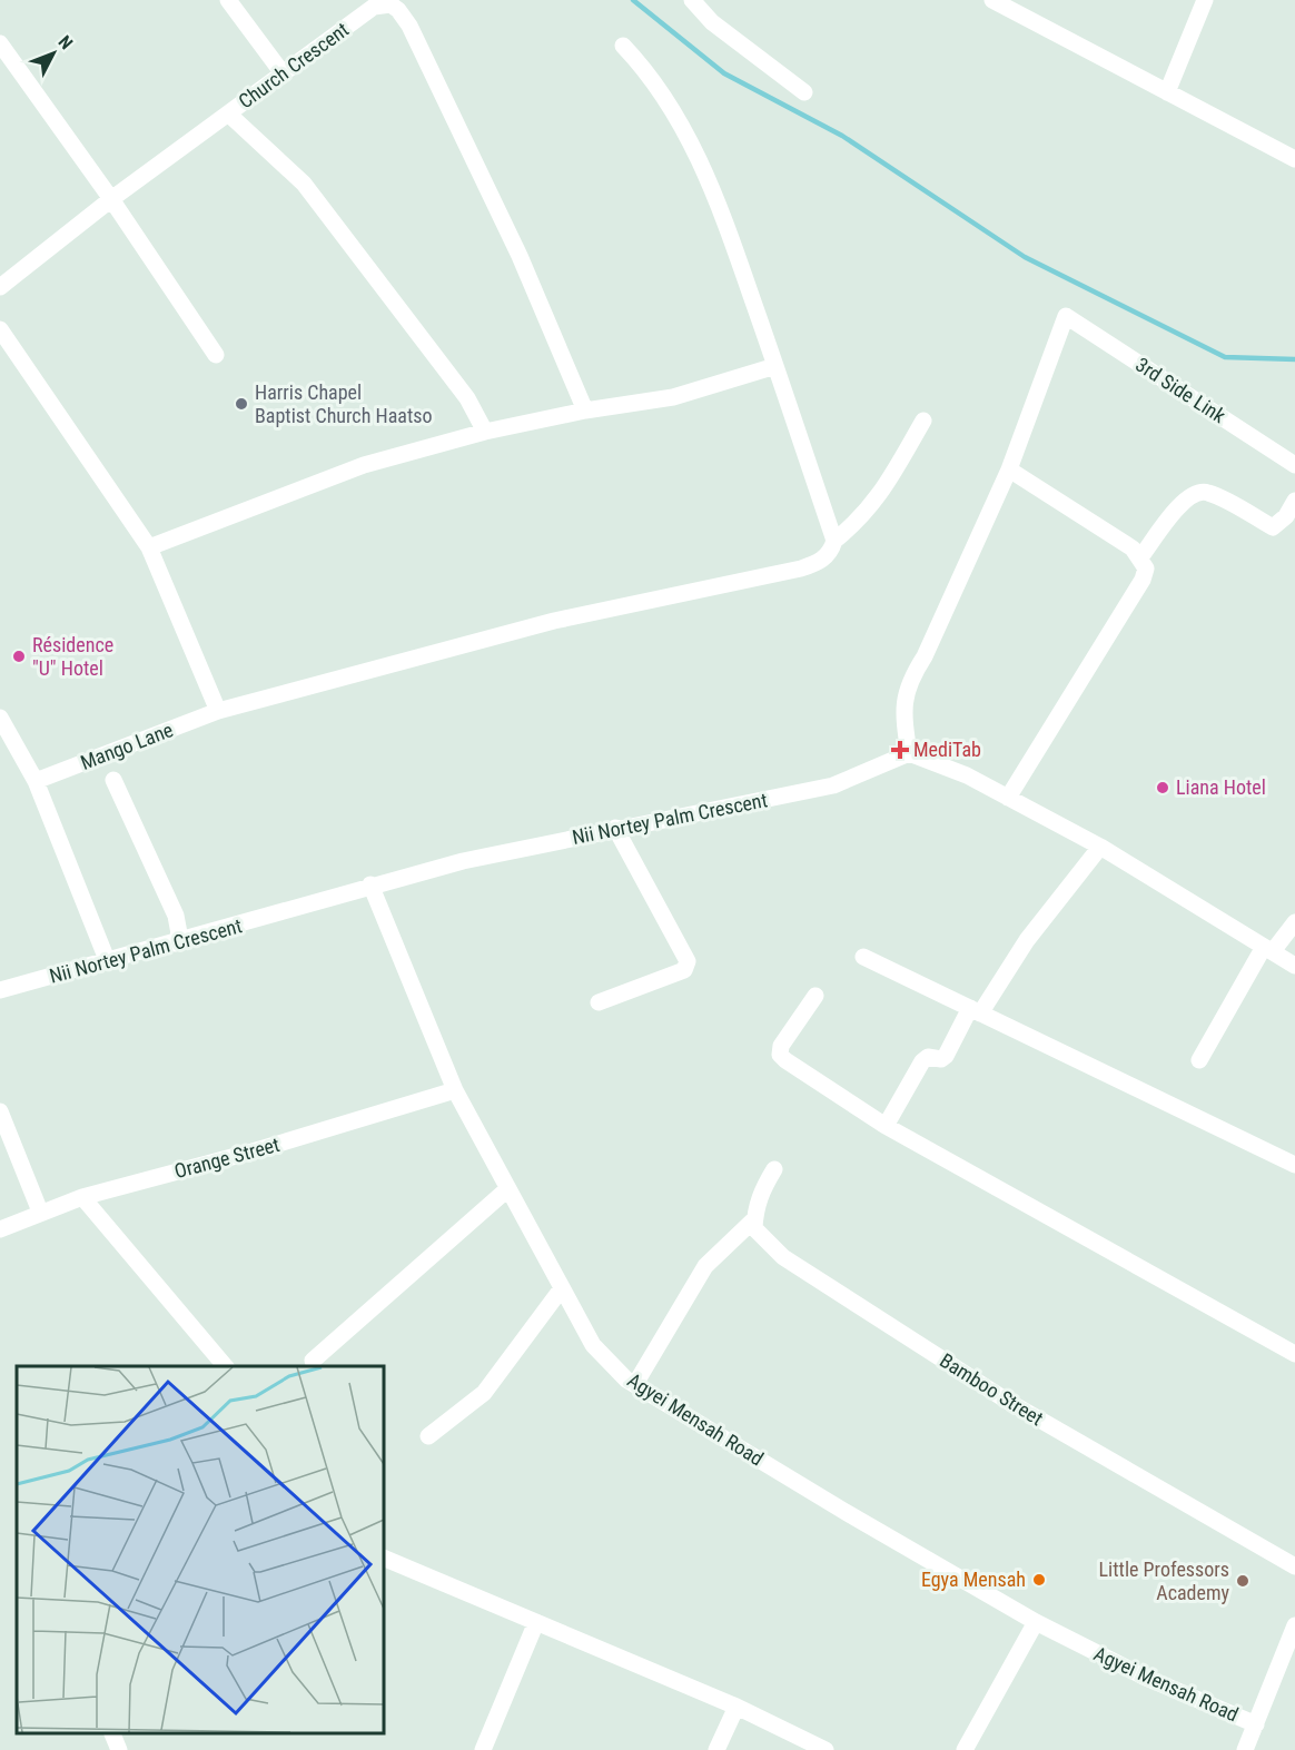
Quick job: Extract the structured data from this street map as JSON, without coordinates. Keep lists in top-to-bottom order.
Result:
{
  "streets": {
    "street": [
      "Church Crescent",
      "3rd Side Link",
      "Mango Lane",
      "Nii Nortey Palm Crescent",
      "Orange Street",
      "Bamboo Street",
      "Agyei Mensah Road"
    ]
  },
  "crossings": [
    ["Nii Nortey Palm Crescent", "Agyei Mensah Road"],
    ["Orange Street", "Agyei Mensah Road"]
  ],
  "places": {
    "other": [
      "Harris Chapel Baptist Church Haatso",
      "Résidence \"U\" Hotel",
      "Liana Hotel",
      "Egya Mensah",
      "Little Professors Academy"
    ],
    "health": ["MediTab"]
  },
  "north": "top right"
}
